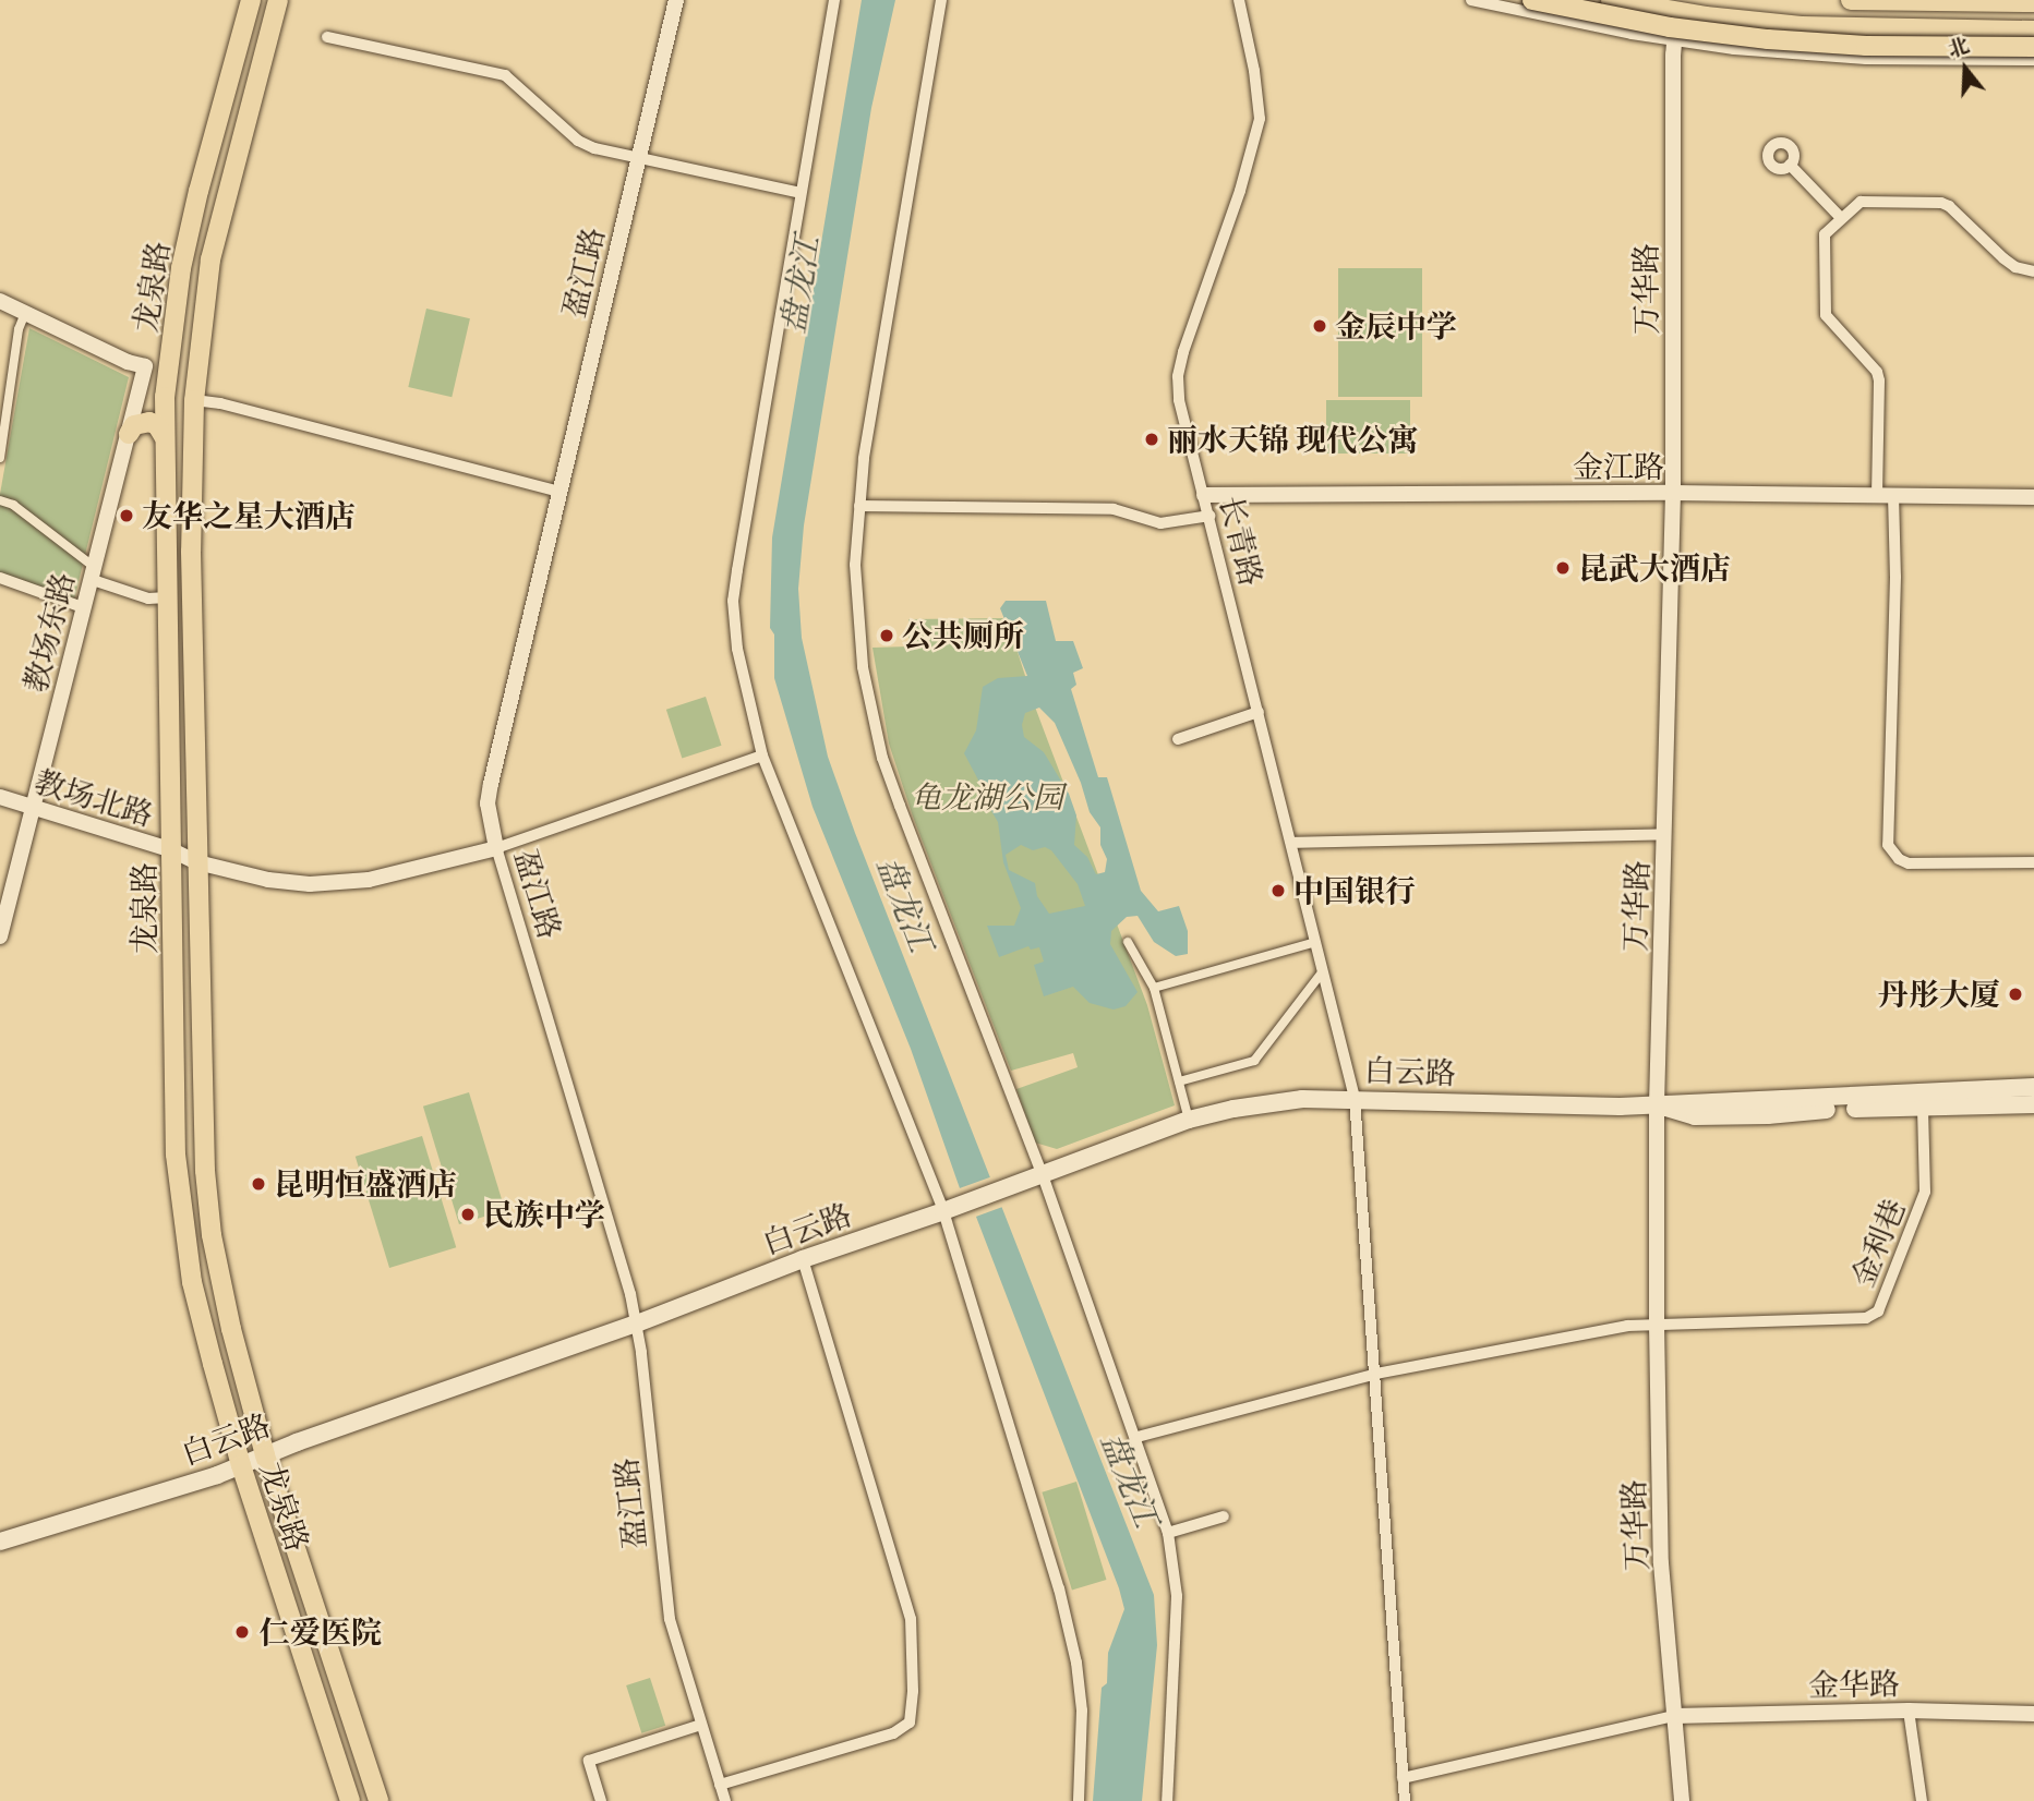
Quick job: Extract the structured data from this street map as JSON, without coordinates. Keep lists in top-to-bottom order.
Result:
{
  "streets": {
    "main road": ["龙泉路", "白云路"],
    "street": [
      "盈江路",
      "万华路",
      "金江路",
      "长青路",
      "教场东路",
      "教场北路",
      "金利巷",
      "金华路"
    ]
  },
  "crossings": [
    ["盈江路", "教场北路"],
    ["盈江路", "白云路"],
    ["龙泉路", "教场北路"],
    ["龙泉路", "白云路"],
    ["万华路", "金江路"],
    ["万华路", "白云路"],
    ["万华路", "金利巷"],
    ["万华路", "金华路"],
    ["金江路", "长青路"],
    ["长青路", "白云路"],
    ["教场东路", "教场北路"],
    ["白云路", "金利巷"]
  ],
  "water": ["盘龙江"],
  "parks": ["龟龙湖公园"],
  "places": [
    "金辰中学",
    "丽水天锦 现代公寓",
    "友华之星大酒店",
    "昆武大酒店",
    "公共厕所",
    "中国银行",
    "丹彤大厦",
    "昆明恒盛酒店",
    "民族中学",
    "仁爱医院"
  ],
  "north": "top"
}
